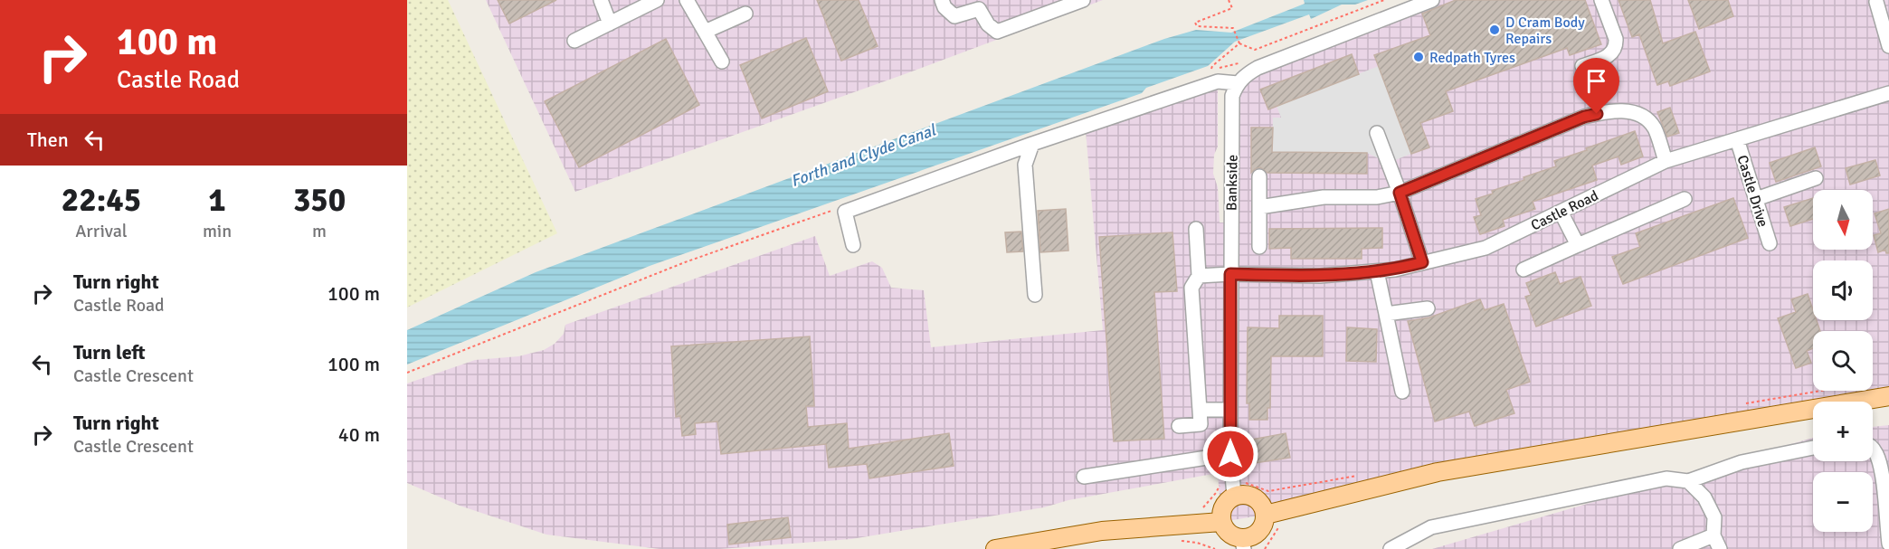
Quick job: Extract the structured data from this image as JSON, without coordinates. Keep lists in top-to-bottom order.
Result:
{
  "streets": {
    "street": ["Bankside", "Castle Drive", "Castle Road"]
  },
  "crossings": [
    ["Bankside", "Castle Road"],
    ["Castle Drive", "Castle Road"]
  ],
  "water": ["Forth and Clyde Canal"],
  "places": ["D Cram Body Repairs", "Redpath Tyres"],
  "north": "bottom",
  "page": {
    "turn": ["100 m", "Castle Road"],
    "then": "Then",
    "eta": [
      "22:45",
      "Arrival",
      "1",
      "min",
      "350",
      "m"
    ],
    "map_buttons": ["+", "−"],
    "list": [
      {
        "name": "Turn right",
        "note": "Castle Road",
        "value": "100 m"
      },
      {
        "name": "Turn left",
        "note": "Castle Crescent",
        "value": "100 m"
      },
      {
        "name": "Turn right",
        "note": "Castle Crescent",
        "value": "40 m"
      }
    ]
  }
}
